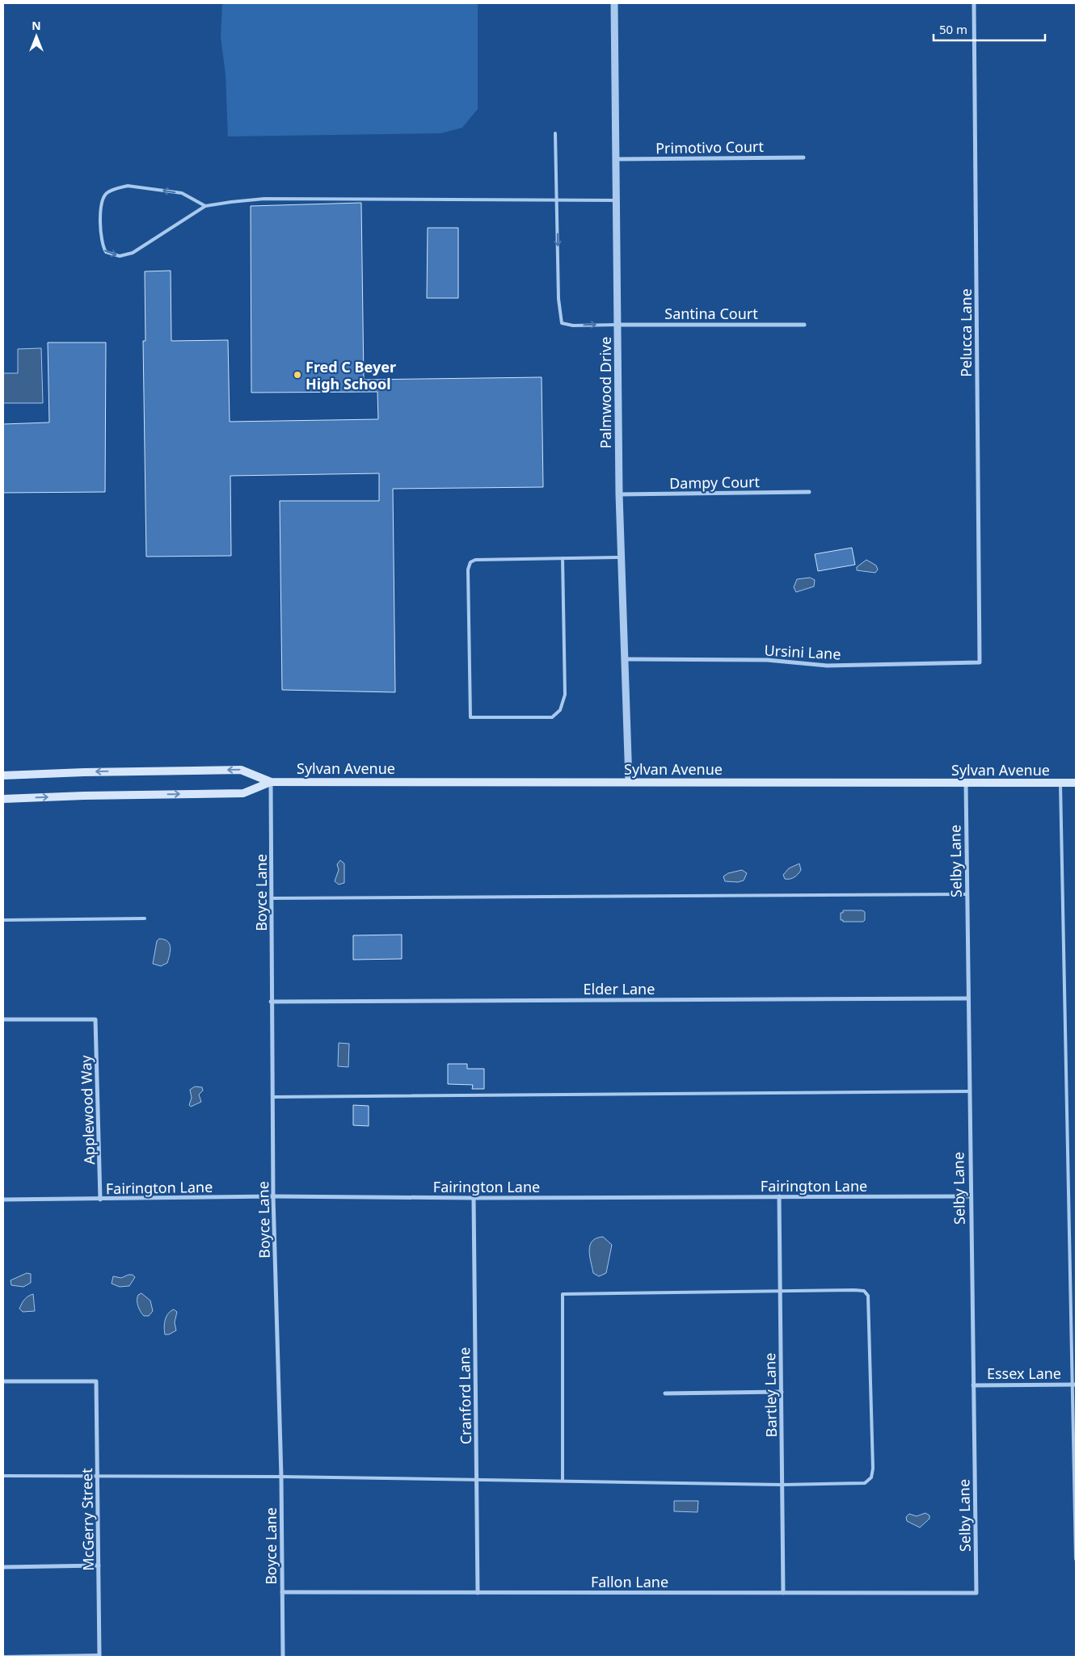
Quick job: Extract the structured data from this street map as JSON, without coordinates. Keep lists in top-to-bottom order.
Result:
{
  "streets": {
    "main road": ["Sylvan Avenue"],
    "street": [
      "Primotivo Court",
      "Santina Court",
      "Pelucca Lane",
      "Palmwood Drive",
      "Dampy Court",
      "Ursini Lane",
      "Selby Lane",
      "Boyce Lane",
      "Elder Lane",
      "Applewood Way",
      "Fairington Lane",
      "Essex Lane",
      "Bartley Lane",
      "Cranford Lane",
      "McGerry Street",
      "Fallon Lane"
    ]
  },
  "crossings": [
    ["Primotivo Court", "Palmwood Drive"],
    ["Santina Court", "Palmwood Drive"],
    ["Pelucca Lane", "Ursini Lane"],
    ["Palmwood Drive", "Dampy Court"],
    ["Palmwood Drive", "Ursini Lane"],
    ["Palmwood Drive", "Sylvan Avenue"],
    ["Sylvan Avenue", "Selby Lane"],
    ["Sylvan Avenue", "Boyce Lane"],
    ["Selby Lane", "Elder Lane"],
    ["Selby Lane", "Fairington Lane"],
    ["Selby Lane", "Essex Lane"],
    ["Selby Lane", "Fallon Lane"],
    ["Boyce Lane", "Elder Lane"],
    ["Boyce Lane", "Fairington Lane"],
    ["Boyce Lane", "Fallon Lane"],
    ["Applewood Way", "Fairington Lane"],
    ["Fairington Lane", "Bartley Lane"],
    ["Fairington Lane", "Cranford Lane"],
    ["Bartley Lane", "Fallon Lane"],
    ["Cranford Lane", "Fallon Lane"]
  ],
  "places": ["Fred C Beyer High School"],
  "scale_bar": "50 m",
  "north": "top"
}
